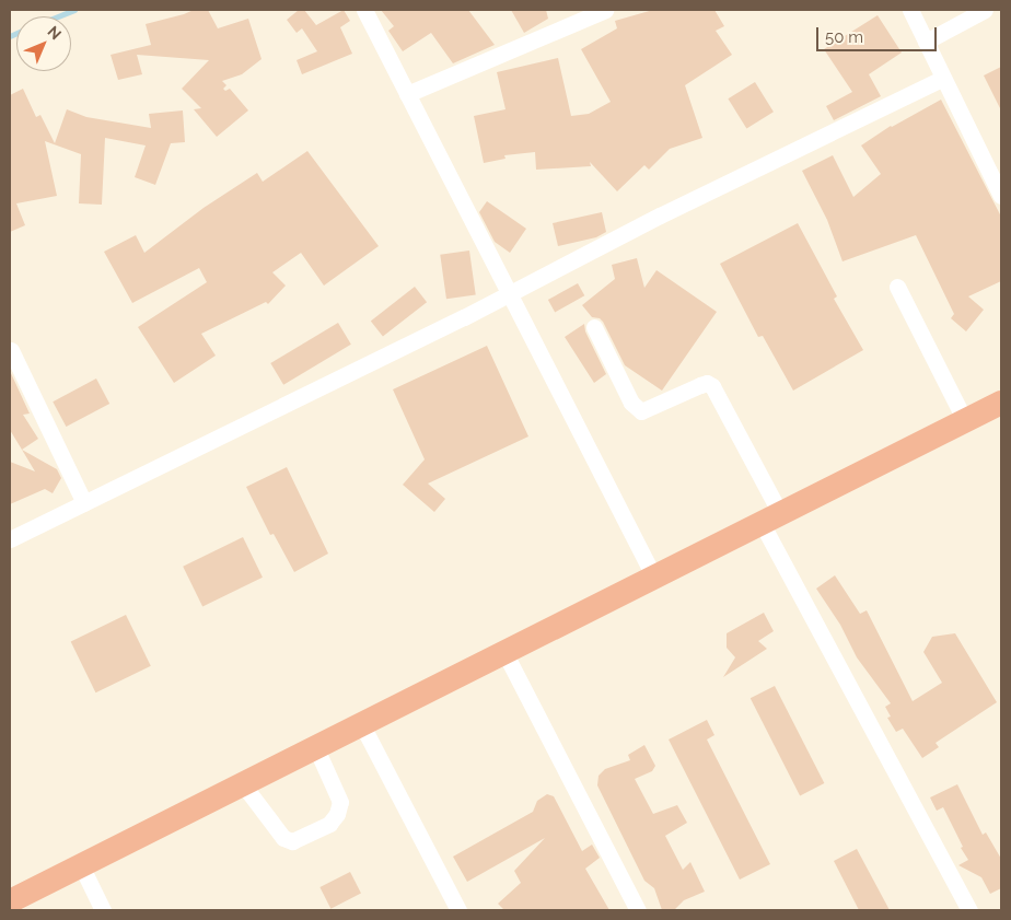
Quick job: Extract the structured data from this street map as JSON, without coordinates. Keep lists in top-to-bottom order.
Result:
{
  "scale_bar": "50 m",
  "north": "top right"
}
